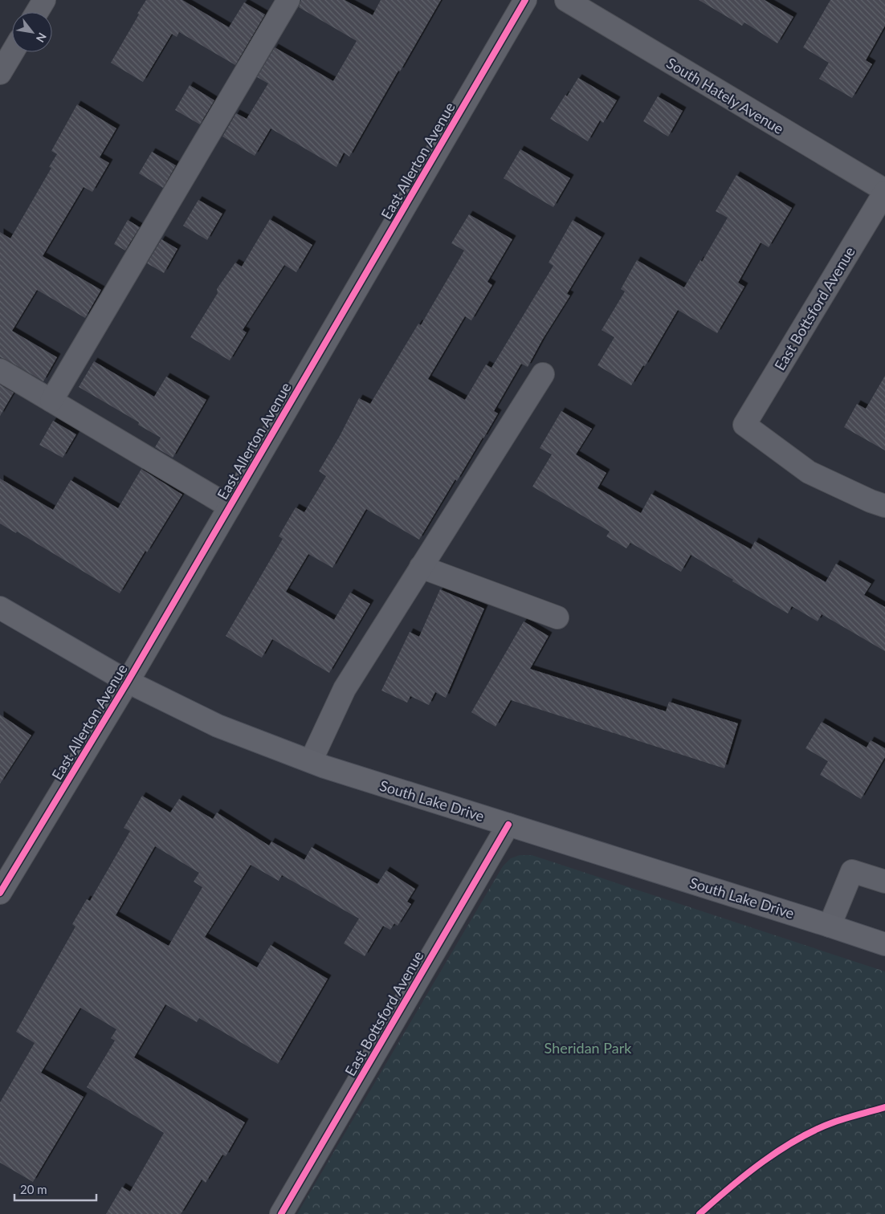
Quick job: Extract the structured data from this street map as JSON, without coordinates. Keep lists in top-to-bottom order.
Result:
{
  "streets": {
    "main road": ["South Lake Drive"],
    "street": ["South Hately Avenue", "East Allerton Avenue", "East Bottsford Avenue"]
  },
  "crossings": [
    ["South Hately Avenue", "East Bottsford Avenue"],
    ["East Allerton Avenue", "South Lake Drive"],
    ["East Bottsford Avenue", "South Lake Drive"]
  ],
  "parks": ["Sheridan Park"],
  "scale_bar": "20 m",
  "north": "bottom right"
}
